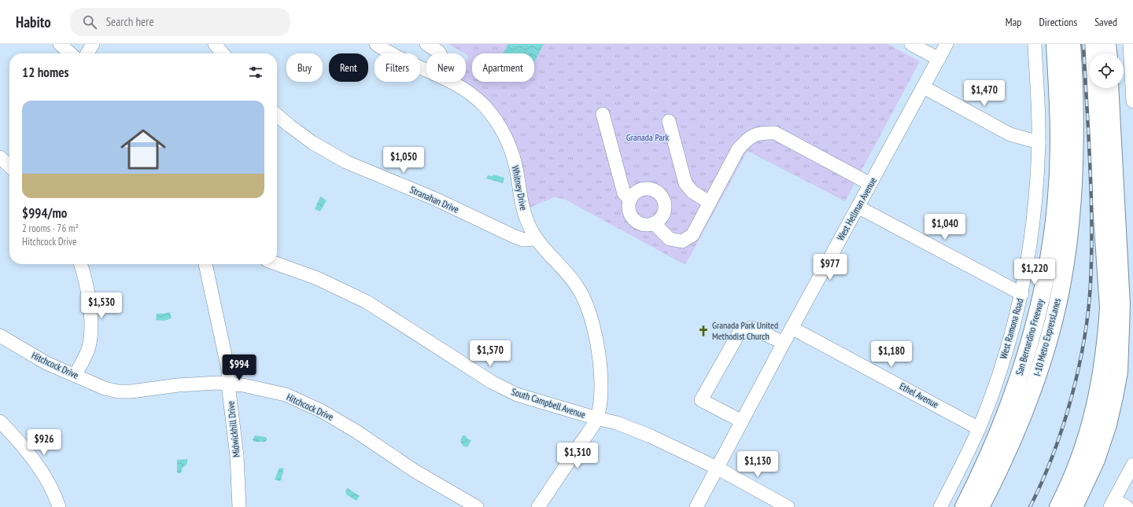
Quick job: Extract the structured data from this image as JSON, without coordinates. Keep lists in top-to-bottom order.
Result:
{
  "streets": {
    "highway": ["San Bernardino Freeway", "I-10 Metro ExpressLanes"],
    "street": [
      "Whitney Drive",
      "Stranahan Drive",
      "West Hellman Avenue",
      "West Ramona Road",
      "Hitchcock Drive",
      "Ethel Avenue",
      "South Campbell Avenue",
      "Midwickhill Drive"
    ]
  },
  "crossings": [
    ["Whitney Drive", "Stranahan Drive"],
    ["Whitney Drive", "South Campbell Avenue"],
    ["West Hellman Avenue", "Ethel Avenue"],
    ["West Hellman Avenue", "South Campbell Avenue"],
    ["West Ramona Road", "Ethel Avenue"],
    ["Hitchcock Drive", "Midwickhill Drive"]
  ],
  "parks": ["Granada Park"],
  "places": {
    "church": ["Granada Park United Methodist Church"]
  },
  "page": {
    "header": "Habito",
    "search": "Search here",
    "nav": ["Map", "Directions", "Saved"],
    "chip": [
      "Buy",
      "Rent",
      "Filters",
      "New",
      "Apartment"
    ],
    "heading": "12 homes",
    "price": [
      "$1,470",
      "$1,050",
      "$1,040",
      "$977",
      "$1,220",
      "$1,530",
      "$1,570",
      "$1,180",
      "$994",
      "$926",
      "$1,310",
      "$1,130"
    ],
    "list": [
      {
        "name": "$994/mo",
        "note": "2 rooms · 76 m² · Hitchcock Drive"
      }
    ]
  }
}
